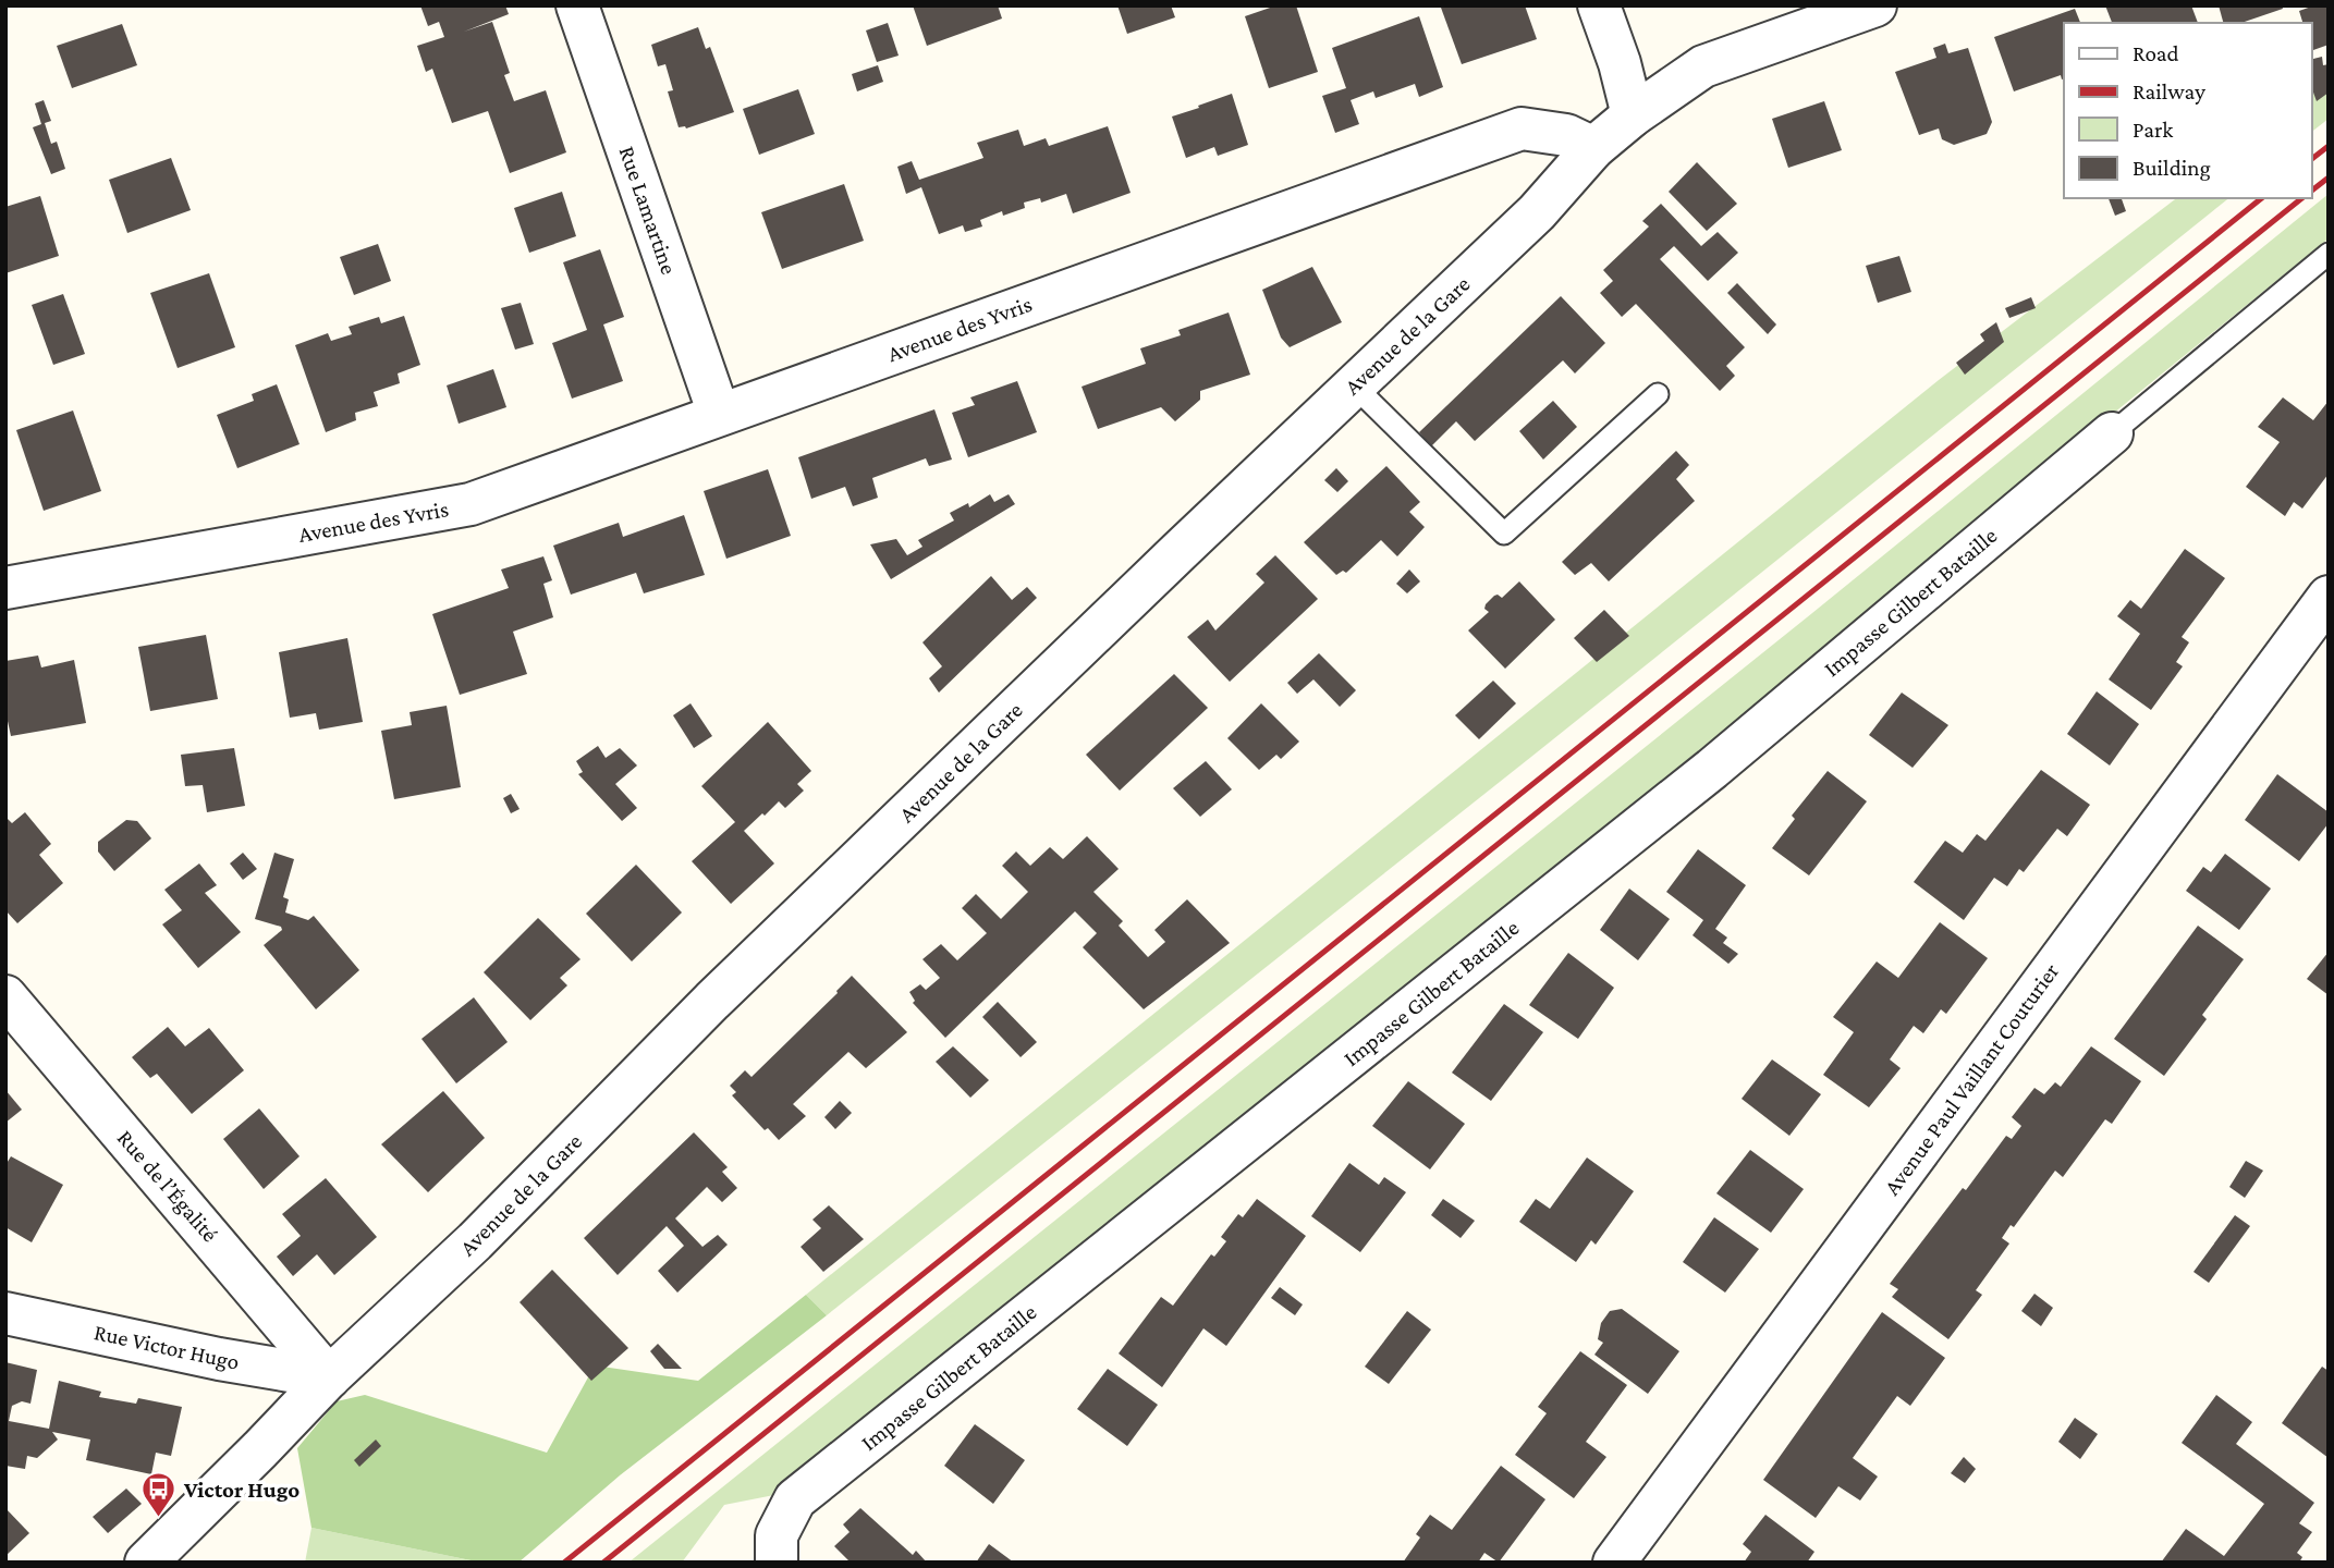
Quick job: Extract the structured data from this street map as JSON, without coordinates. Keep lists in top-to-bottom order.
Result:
{
  "streets": {
    "street": [
      "Rue Lamartine",
      "Avenue des Yvris",
      "Avenue de la Gare",
      "Impasse Gilbert Bataille",
      "Avenue Paul Vaillant Couturier",
      "Rue de l’Égalité",
      "Rue Victor Hugo"
    ]
  },
  "crossings": [
    ["Rue Lamartine", "Avenue des Yvris"],
    ["Avenue des Yvris", "Avenue de la Gare"],
    ["Avenue de la Gare", "Rue de l’Égalité"],
    ["Avenue de la Gare", "Rue Victor Hugo"],
    ["Rue de l’Égalité", "Rue Victor Hugo"]
  ],
  "places": {
    "bus stop": ["Victor Hugo"]
  },
  "legend": [
    "Road",
    "Railway",
    "Park",
    "Building"
  ]
}
